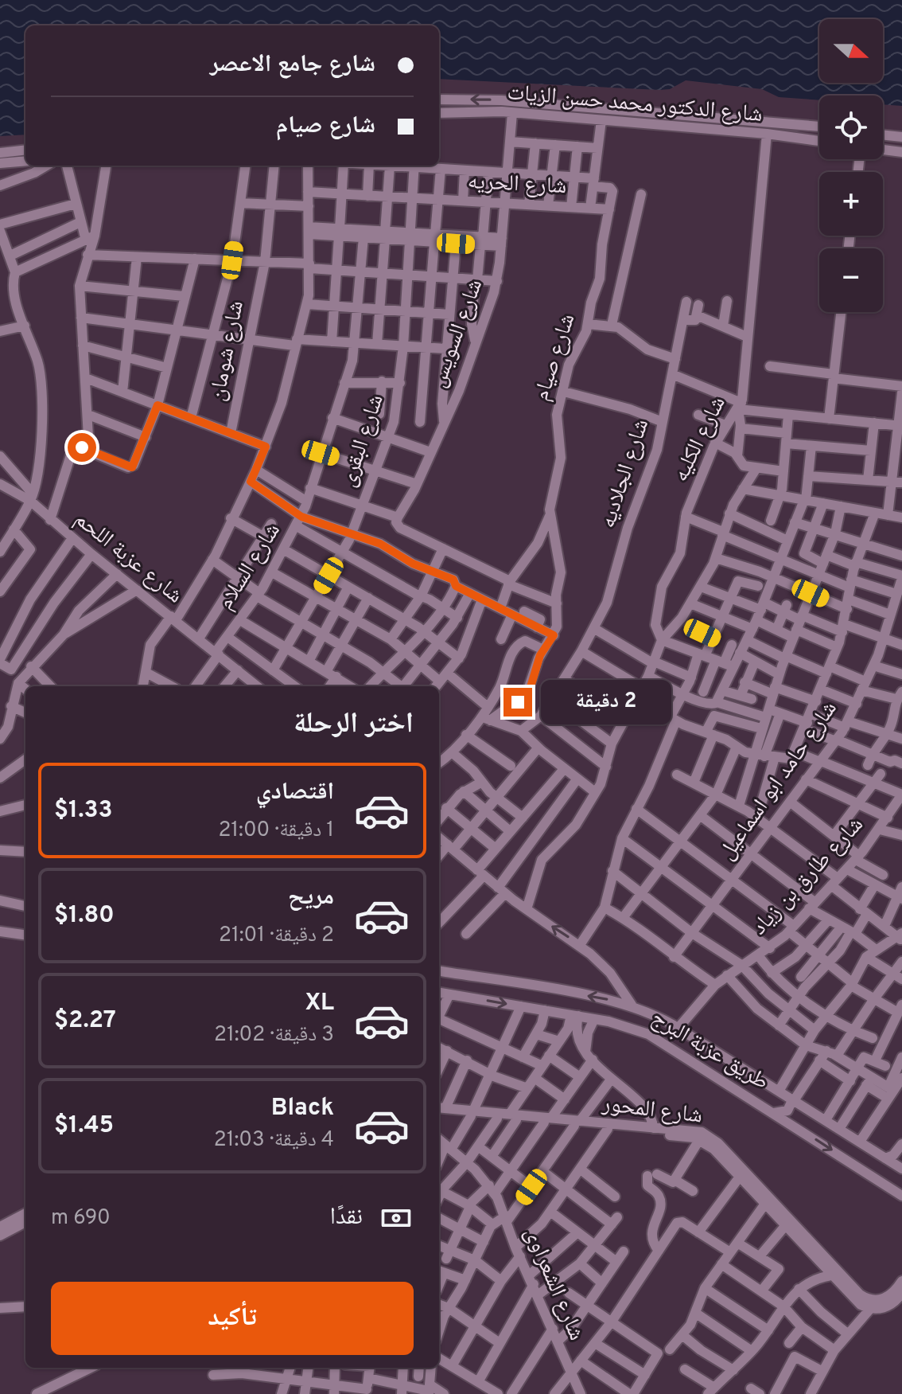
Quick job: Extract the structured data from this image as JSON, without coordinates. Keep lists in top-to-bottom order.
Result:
{
  "streets": {
    "street": [
      "شارع الدكتور محمد حسن الزيات",
      "شارع الحريه",
      "شارع السويس",
      "شارع شومان",
      "شارع صيام",
      "شارع الكليه",
      "شارع البقرى",
      "شارع الجلاديه",
      "شارع عزبة اللحم",
      "شارع السلام",
      "شارع حامد ابو اسماعيل",
      "شارع طارق بن زياد",
      "طريق عزبة البرج",
      "شارع المحور",
      "شارع الشعراوى"
    ]
  },
  "crossings": [
    ["شارع الدكتور محمد حسن الزيات", "شارع السويس"],
    ["شارع الدكتور محمد حسن الزيات", "شارع الكليه"],
    ["شارع الحريه", "شارع السويس"],
    ["شارع الحريه", "شارع صيام"],
    ["شارع الحريه", "شارع البقرى"],
    ["شارع عزبة اللحم", "شارع السلام"],
    ["شارع طارق بن زياد", "طريق عزبة البرج"]
  ],
  "north": "right",
  "page": {
    "map_buttons": ["+", "−"],
    "banner": ["شارع جامع الاعصر", "شارع صيام"],
    "bubble": "2 دقيقة",
    "heading": "اختر الرحلة",
    "list": [
      {
        "name": "اقتصادي",
        "note": "1 دقيقة · 21:00",
        "value": "$1.33"
      },
      {
        "name": "مريح",
        "note": "2 دقيقة · 21:01",
        "value": "$1.80"
      },
      {
        "name": "XL",
        "note": "3 دقيقة · 21:02",
        "value": "$2.27"
      },
      {
        "name": "Black",
        "note": "4 دقيقة · 21:03",
        "value": "$1.45"
      }
    ],
    "pay": ["نقدًا", "690 m"],
    "buttons": "تأكيد"
  }
}
